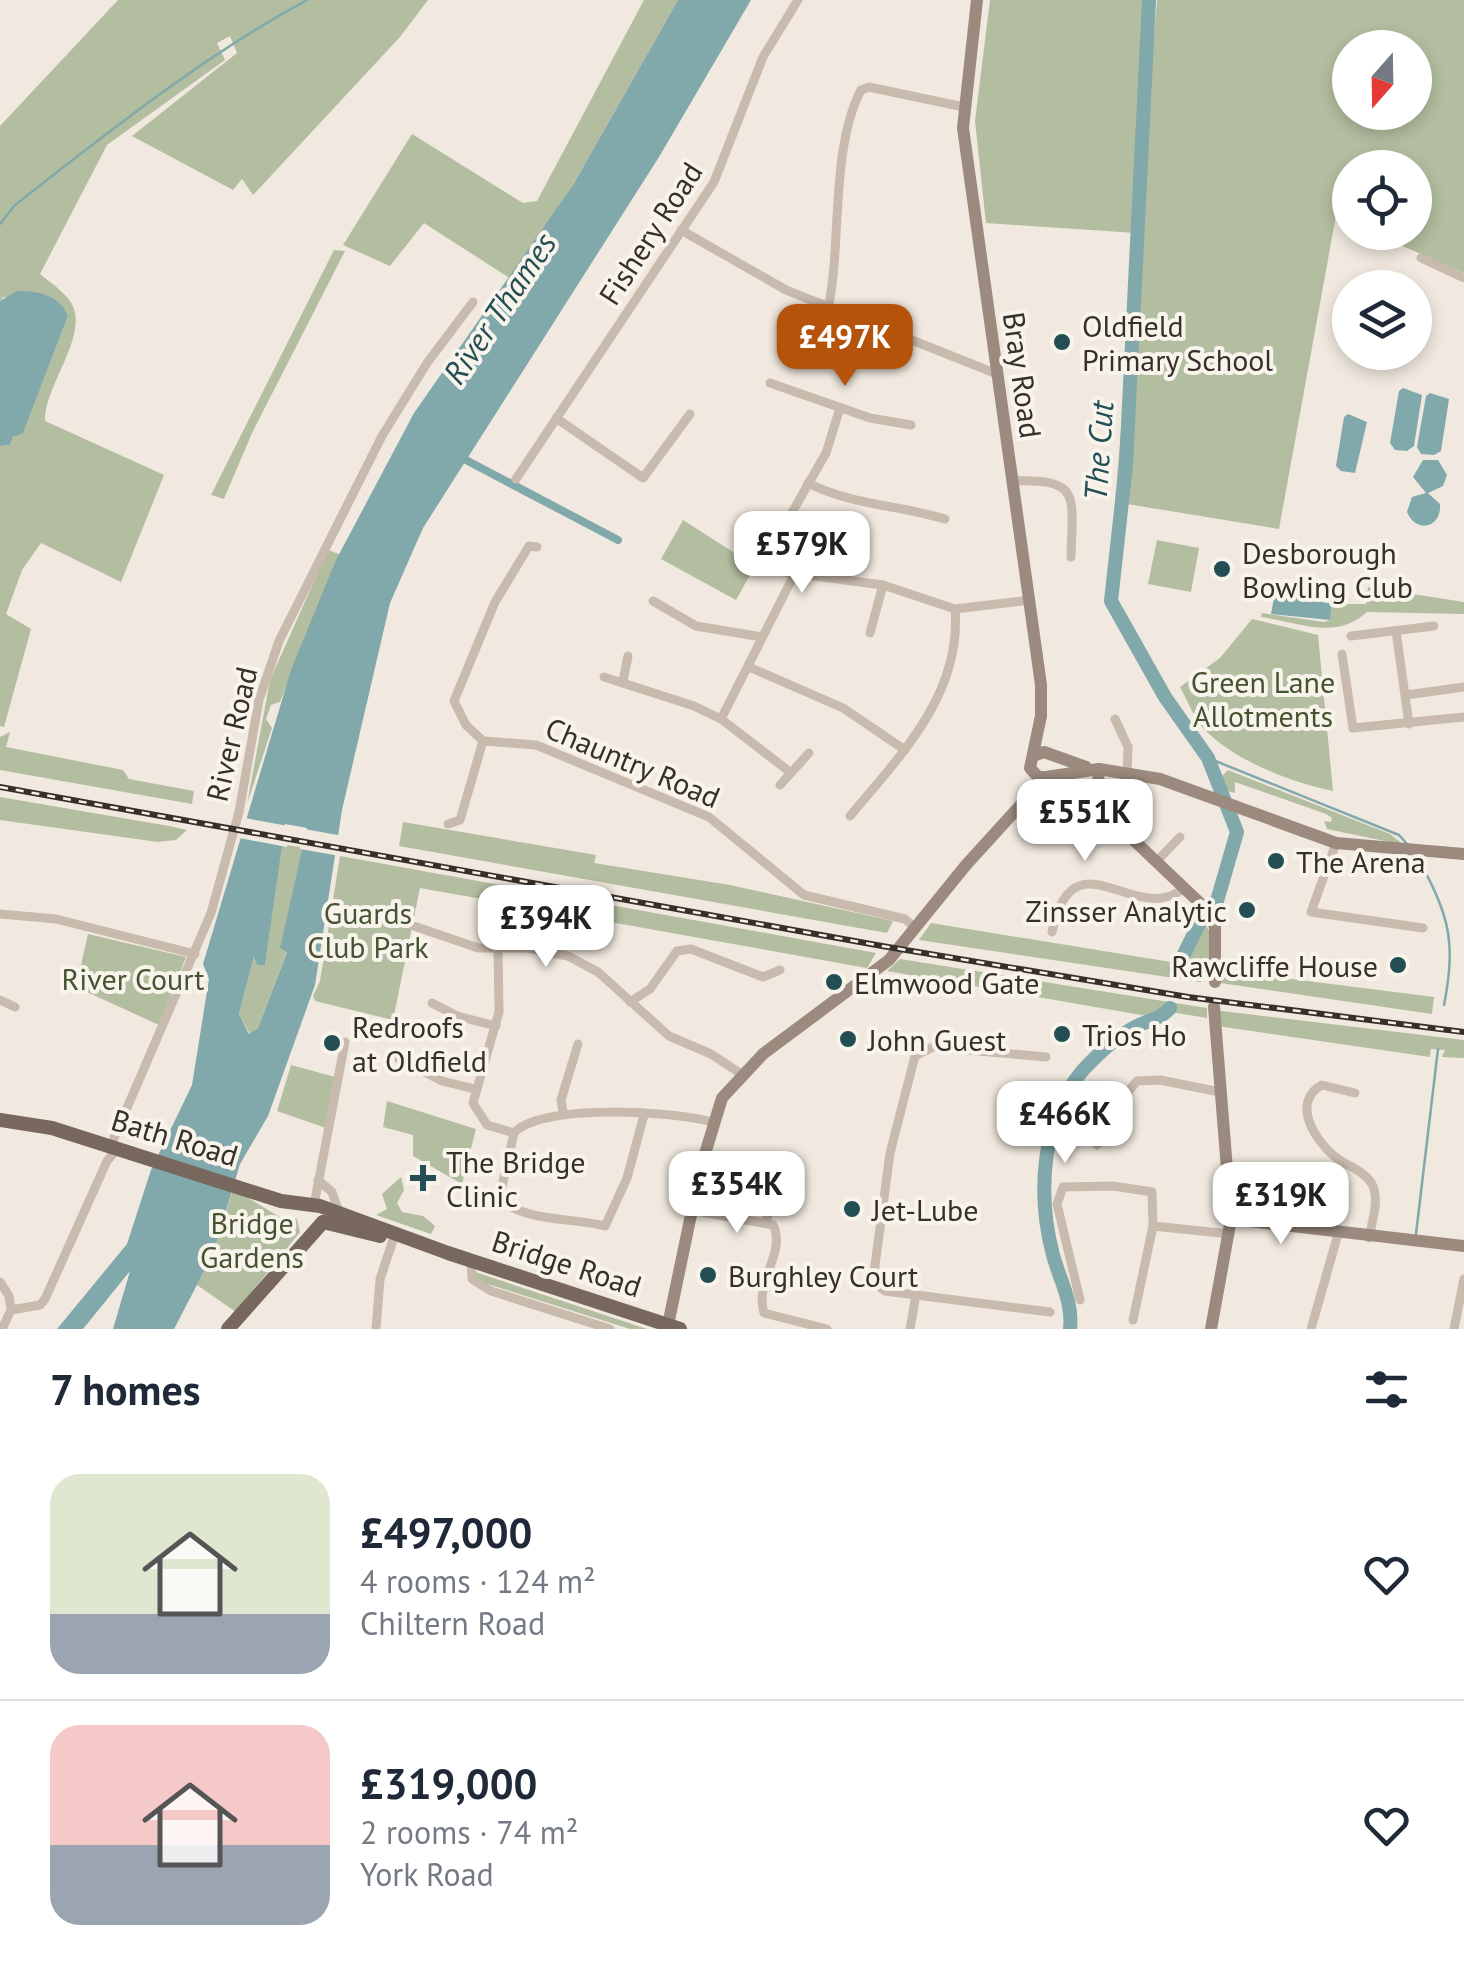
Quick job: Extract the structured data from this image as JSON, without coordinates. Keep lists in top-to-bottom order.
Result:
{
  "streets": {
    "main road": ["Bray Road", "Bath Road", "Bridge Road"],
    "street": ["Fishery Road", "River Road", "Chauntry Road"]
  },
  "crossings": [
    ["River Road", "Bath Road"],
    ["Bath Road", "Bridge Road"]
  ],
  "water": ["River Thames", "The Cut"],
  "parks": [
    "Green Lane Allotments",
    "Guards Club Park",
    "River Court",
    "Bridge Gardens"
  ],
  "places": {
    "other": [
      "Oldfield Primary School",
      "Desborough Bowling Club",
      "The Arena",
      "Zinsser Analytic",
      "Rawcliffe House",
      "Elmwood Gate",
      "Trios Ho",
      "John Guest",
      "Redroofs at Oldfield",
      "Jet-Lube",
      "Burghley Court"
    ],
    "health": ["The Bridge Clinic"]
  },
  "north": "bottom",
  "page": {
    "price": [
      "£497K",
      "£579K",
      "£551K",
      "£394K",
      "£466K",
      "£354K",
      "£319K"
    ],
    "heading": "7 homes",
    "list": [
      {
        "name": "£497,000",
        "note": "4 rooms · 124 m² · Chiltern Road"
      },
      {
        "name": "£319,000",
        "note": "2 rooms · 74 m² · York Road"
      }
    ]
  }
}
